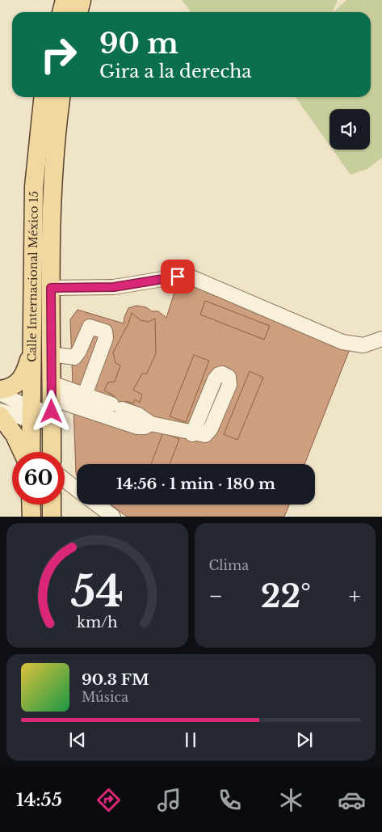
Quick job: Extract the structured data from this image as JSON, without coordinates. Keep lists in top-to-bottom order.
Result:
{
  "streets": {
    "main road": ["Calle Internacional México 15"]
  },
  "page": {
    "turn": ["90 m", "Gira a la derecha"],
    "limit": "60",
    "trip": "14:56 · 1 min · 180 m",
    "tile": "Clima",
    "heat": ["−", "22°", "+"],
    "song": ["90.3 FM", "Música"],
    "tabs": "14:55",
    "gauge": ["54", "km/h"]
  }
}
